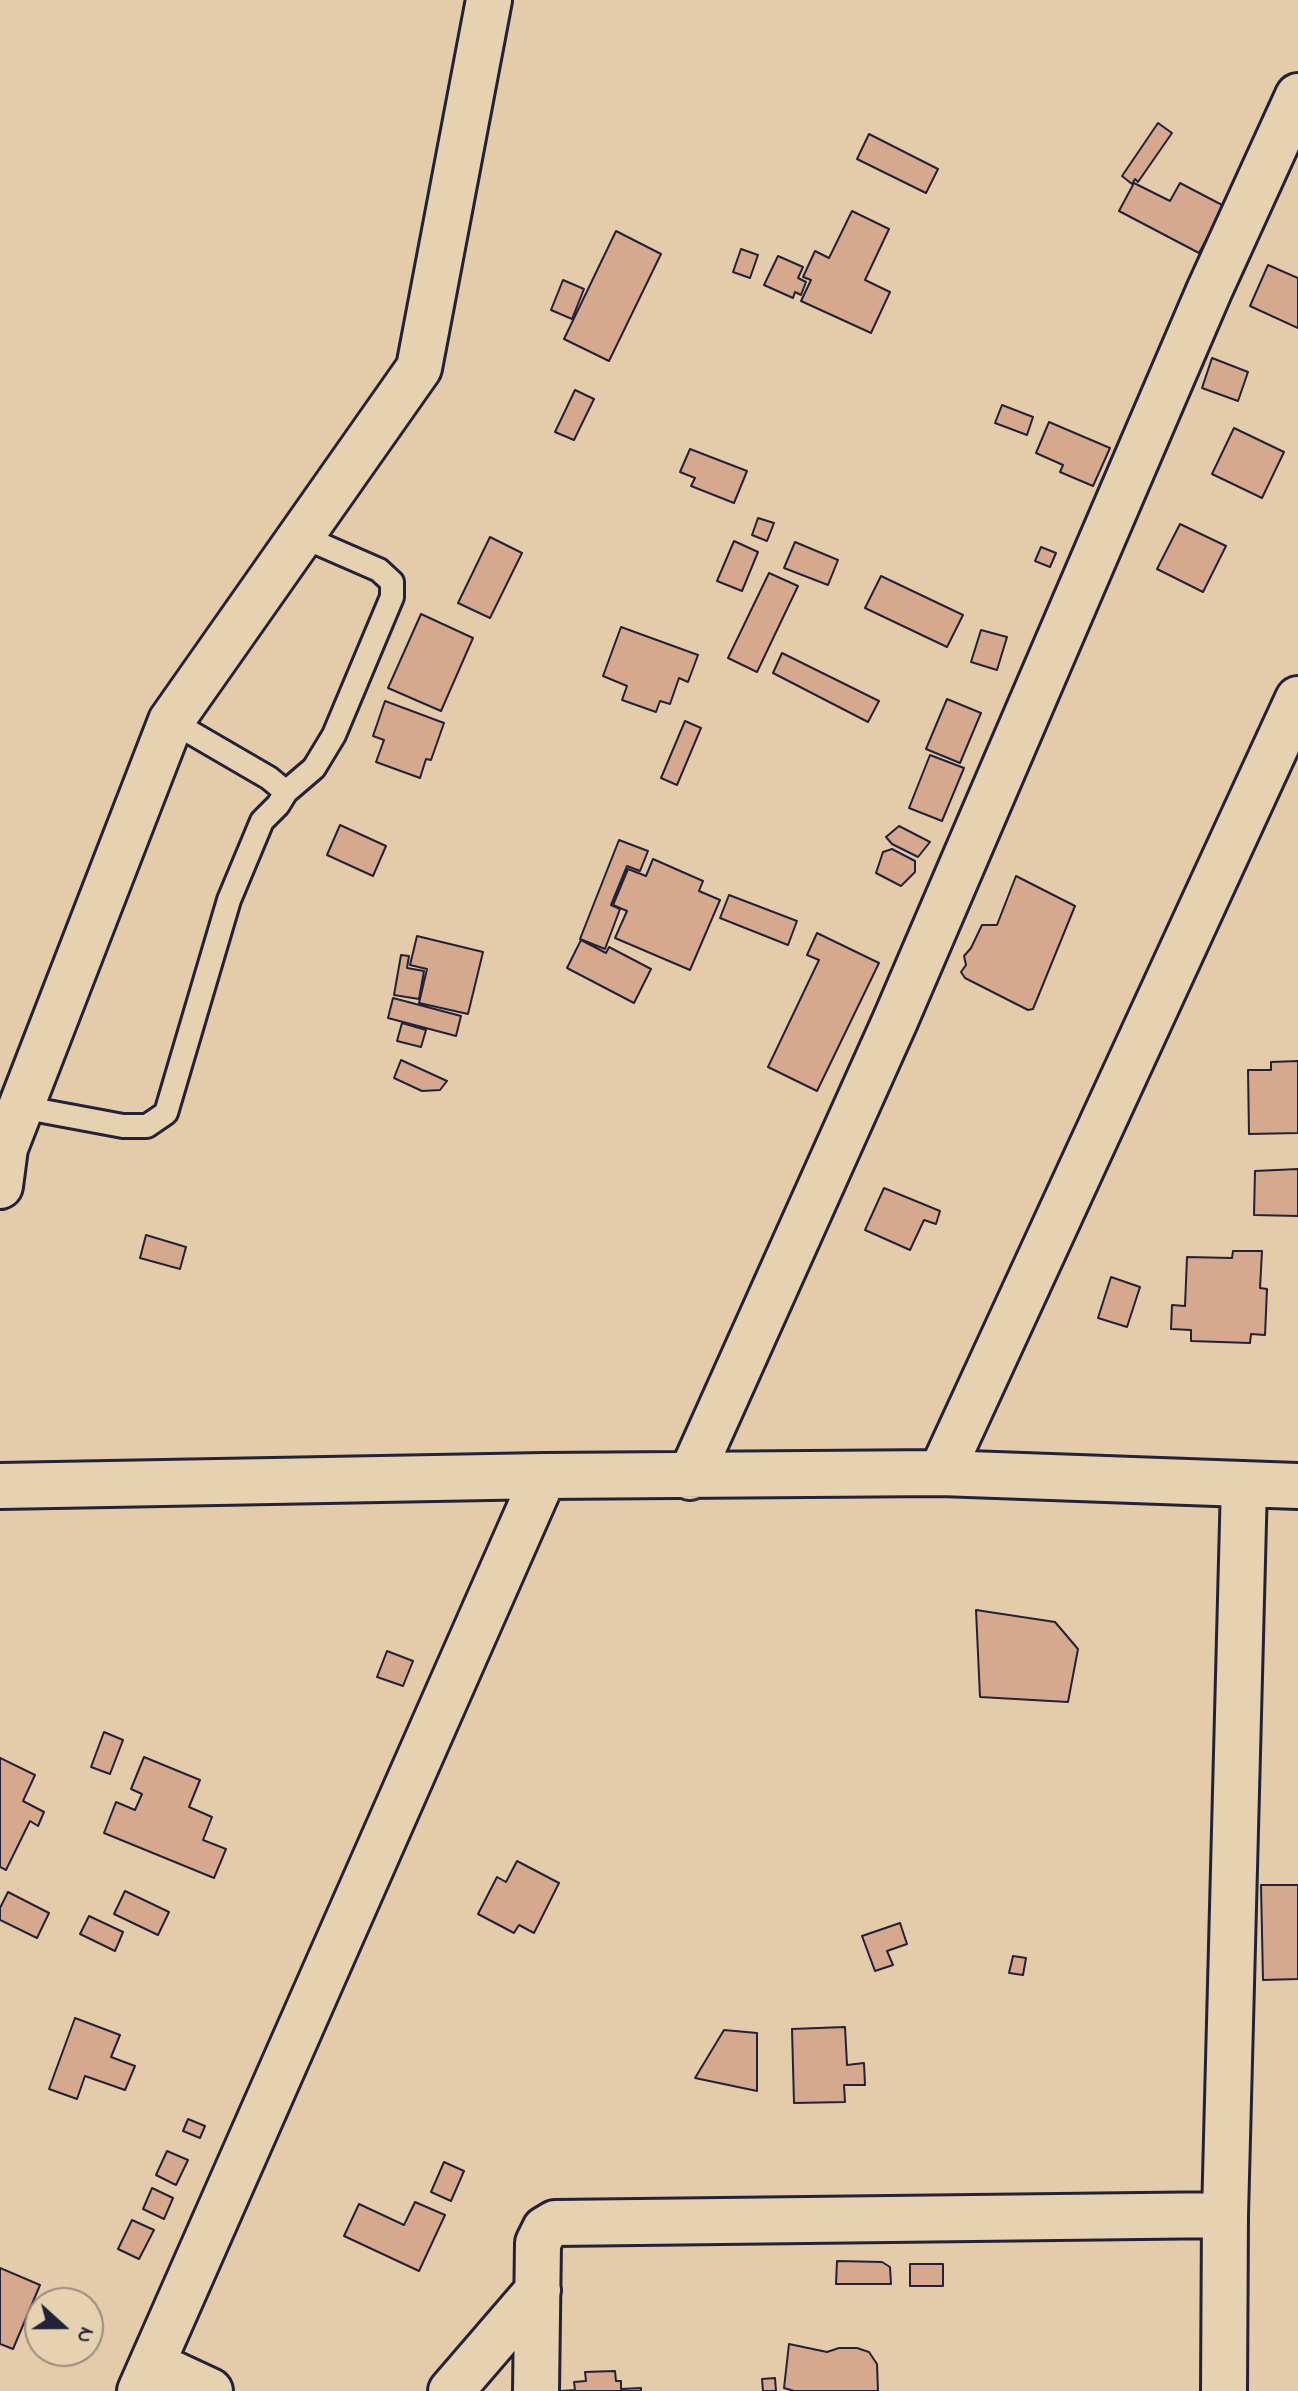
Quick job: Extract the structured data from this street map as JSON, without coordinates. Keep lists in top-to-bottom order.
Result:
{
  "north": "right"
}
